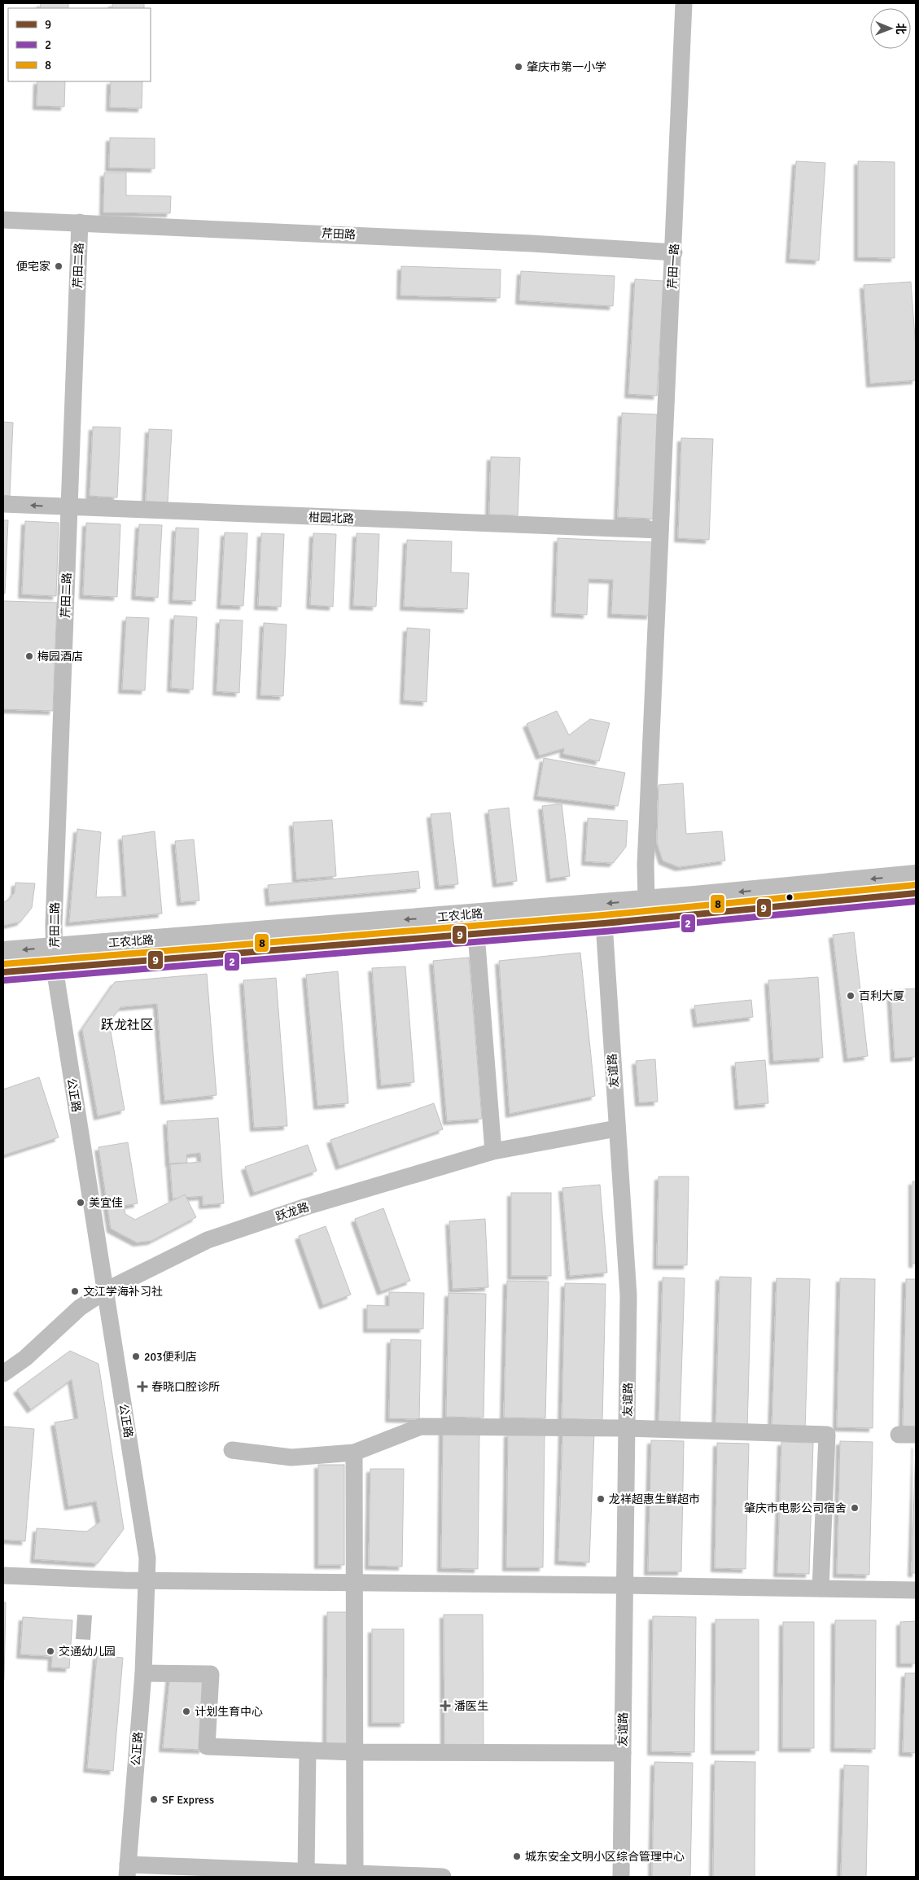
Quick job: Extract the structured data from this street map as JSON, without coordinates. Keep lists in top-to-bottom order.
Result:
{
  "streets": {
    "street": [
      "芹田路",
      "芹田二路",
      "芹田一路",
      "柑园北路",
      "工农北路",
      "友谊路",
      "公正路",
      "跃龙路"
    ]
  },
  "crossings": [
    ["芹田路", "芹田二路"],
    ["芹田路", "芹田一路"],
    ["芹田二路", "柑园北路"],
    ["芹田二路", "工农北路"],
    ["芹田二路", "公正路"],
    ["芹田一路", "柑园北路"],
    ["芹田一路", "工农北路"],
    ["工农北路", "友谊路"],
    ["工农北路", "公正路"],
    ["友谊路", "跃龙路"],
    ["公正路", "跃龙路"]
  ],
  "districts": ["跃龙社区"],
  "places": {
    "other": [
      "肇庆市第一小学",
      "便宅家",
      "梅园酒店",
      "百利大厦",
      "美宜佳",
      "文江学海补习社",
      "203便利店",
      "龙祥超惠生鲜超市",
      "肇庆市电影公司宿舍",
      "交通幼儿园",
      "计划生育中心",
      "SF Express",
      "城东安全文明小区综合管理中心"
    ],
    "health": ["春晓口腔诊所", "潘医生"]
  },
  "lines": ["transit line 8", "transit line 9", "transit line 2"],
  "legend": ["9", "2", "8"],
  "north": "right"
}
